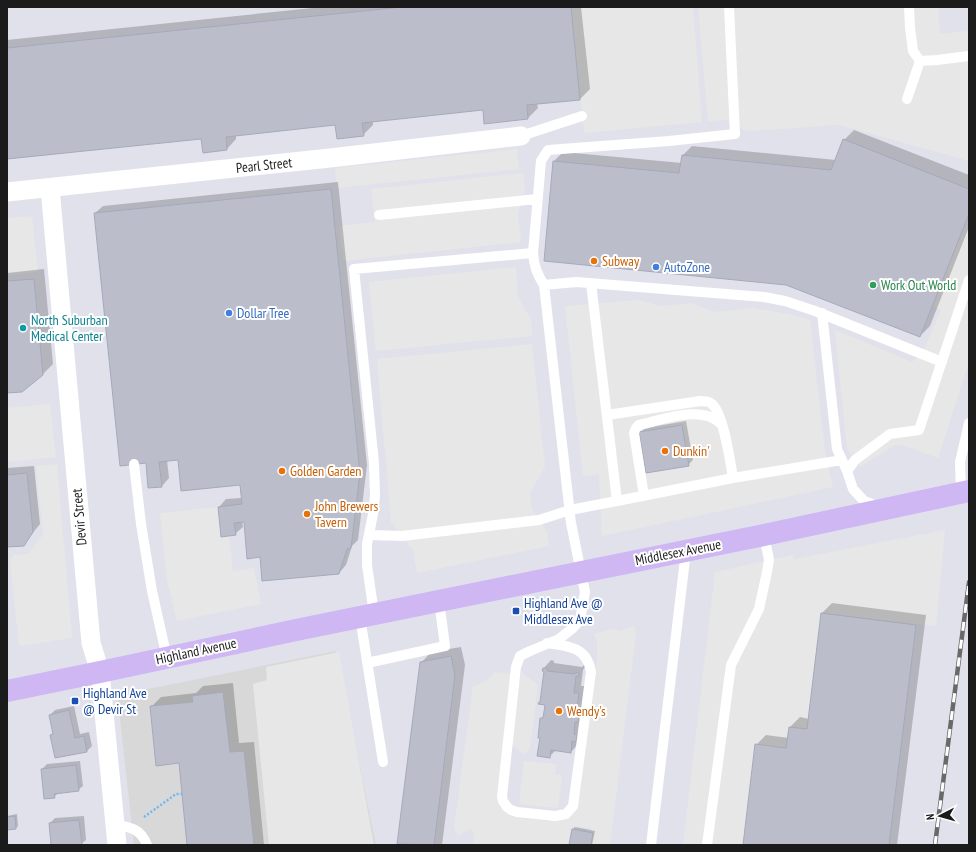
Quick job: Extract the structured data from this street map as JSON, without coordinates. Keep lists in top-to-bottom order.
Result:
{
  "streets": {
    "main road": ["Middlesex Avenue", "Highland Avenue"],
    "street": ["Pearl Street", "Devir Street"]
  },
  "crossings": [
    ["Pearl Street", "Devir Street"],
    ["Devir Street", "Highland Avenue"],
    ["Middlesex Avenue", "Highland Avenue"]
  ],
  "places": {
    "other": [
      "Subway",
      "AutoZone",
      "Work Out World",
      "Dollar Tree",
      "North Suburban Medical Center",
      "Dunkin'",
      "Golden Garden",
      "John Brewers Tavern",
      "Wendy's"
    ],
    "transit": ["Highland Ave @ Middlesex Ave", "Highland Ave @ Devir St"]
  },
  "north": "left"
}
